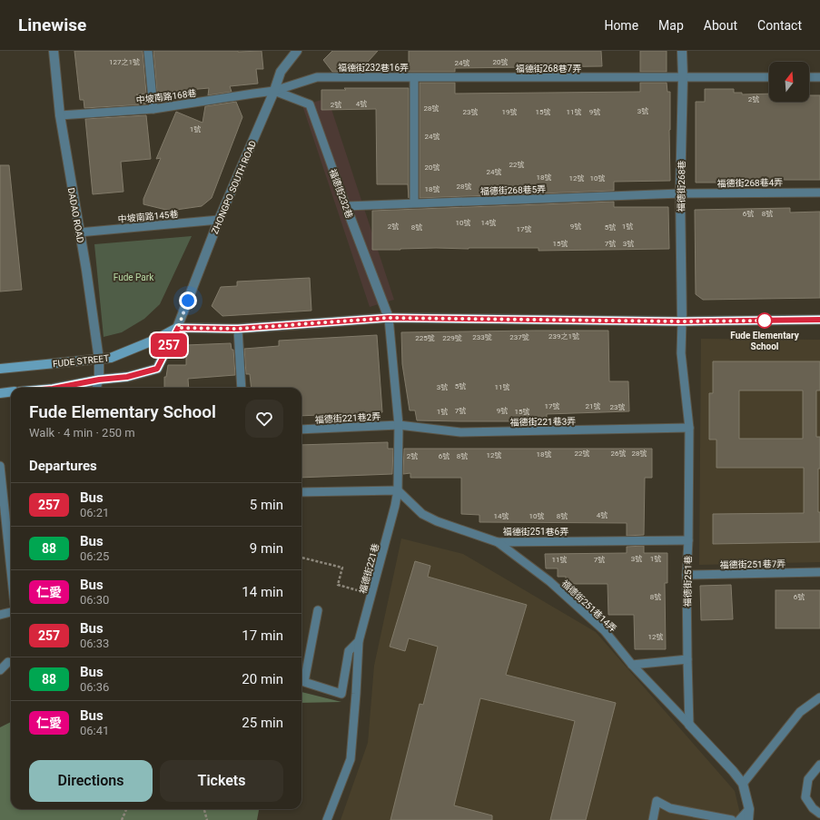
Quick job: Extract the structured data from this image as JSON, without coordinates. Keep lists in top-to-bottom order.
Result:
{
  "streets": {
    "street": [
      "福德街268巷",
      "ZHONGPO SOUTH ROAD",
      "福德街232巷",
      "DADAO ROAD",
      "FUDE STREET"
    ],
    "lane": [
      "福德街232巷16弄",
      "福德街268巷7弄",
      "中坡南路168巷",
      "福德街268巷4弄",
      "福德街268巷5弄",
      "中坡南路145巷",
      "福德街221巷2弄",
      "福德街221巷3弄",
      "福德街251巷6弄",
      "福德街251巷7弄",
      "福德街221巷",
      "福德街251巷",
      "福德街251巷14弄"
    ]
  },
  "crossings": [
    ["福德街232巷16弄", "福德街268巷7弄"],
    ["福德街232巷16弄", "中坡南路168巷"],
    ["福德街232巷16弄", "ZHONGPO SOUTH ROAD"],
    ["福德街232巷16弄", "福德街268巷5弄"],
    ["福德街232巷16弄", "福德街232巷"],
    ["福德街268巷7弄", "福德街268巷"],
    ["中坡南路168巷", "ZHONGPO SOUTH ROAD"],
    ["中坡南路168巷", "福德街232巷"],
    ["中坡南路168巷", "DADAO ROAD"],
    ["福德街268巷4弄", "福德街268巷"],
    ["福德街268巷4弄", "福德街268巷5弄"],
    ["福德街268巷", "福德街268巷5弄"],
    ["福德街268巷", "FUDE STREET"],
    ["福德街268巷", "福德街251巷"],
    ["ZHONGPO SOUTH ROAD", "福德街232巷"],
    ["ZHONGPO SOUTH ROAD", "中坡南路145巷"],
    ["ZHONGPO SOUTH ROAD", "FUDE STREET"],
    ["福德街268巷5弄", "福德街232巷"],
    ["福德街232巷", "FUDE STREET"],
    ["福德街232巷", "福德街221巷"],
    ["DADAO ROAD", "中坡南路145巷"],
    ["DADAO ROAD", "FUDE STREET"],
    ["FUDE STREET", "福德街221巷"],
    ["FUDE STREET", "福德街251巷"],
    ["福德街221巷2弄", "福德街221巷3弄"],
    ["福德街221巷2弄", "福德街221巷"],
    ["福德街221巷3弄", "福德街221巷"],
    ["福德街221巷3弄", "福德街251巷"],
    ["福德街251巷6弄", "福德街221巷"],
    ["福德街251巷6弄", "福德街251巷"],
    ["福德街251巷6弄", "福德街251巷14弄"],
    ["福德街251巷7弄", "福德街251巷"],
    ["福德街251巷", "福德街251巷14弄"]
  ],
  "parks": ["Fude Park"],
  "places": ["Fude Elementary School"],
  "lines": ["bus line 257"],
  "house_numbers": [
    "127之1號",
    "20號",
    "24號",
    "2號",
    "4號",
    "2號",
    "28號",
    "3號",
    "23號",
    "19號",
    "15號",
    "11號",
    "9號",
    "1號",
    "24號",
    "22號",
    "20號",
    "24號",
    "18號",
    "12號",
    "10號",
    "28號",
    "18號",
    "6號",
    "8號",
    "10號",
    "14號",
    "2號",
    "9號",
    "1號",
    "8號",
    "5號",
    "17號",
    "15號",
    "7號",
    "3號",
    "239之1號",
    "233號",
    "237號",
    "225號",
    "229號",
    "5號",
    "3號",
    "11號",
    "17號",
    "21號",
    "23號",
    "7號",
    "9號",
    "1號",
    "15號",
    "22號",
    "26號",
    "28號",
    "18號",
    "12號",
    "2號",
    "6號",
    "8號",
    "4號",
    "14號",
    "10號",
    "8號",
    "3號",
    "1號",
    "11號",
    "7號",
    "8號",
    "6號",
    "12號"
  ],
  "north": "top",
  "page": {
    "header": "Linewise",
    "nav": [
      "Home",
      "Map",
      "About",
      "Contact"
    ],
    "on_map": "257",
    "heading": [
      ["Fude Elementary School", "Walk · 4 min · 250 m"],
      "Departures"
    ],
    "list": [
      {
        "mark": "257",
        "name": "Bus",
        "note": "06:21",
        "value": "5 min"
      },
      {
        "mark": "88",
        "name": "Bus",
        "note": "06:25",
        "value": "9 min"
      },
      {
        "mark": "仁愛",
        "name": "Bus",
        "note": "06:30",
        "value": "14 min"
      },
      {
        "mark": "257",
        "name": "Bus",
        "note": "06:33",
        "value": "17 min"
      },
      {
        "mark": "88",
        "name": "Bus",
        "note": "06:36",
        "value": "20 min"
      },
      {
        "mark": "仁愛",
        "name": "Bus",
        "note": "06:41",
        "value": "25 min"
      }
    ],
    "buttons": ["Directions", "Tickets"]
  }
}
